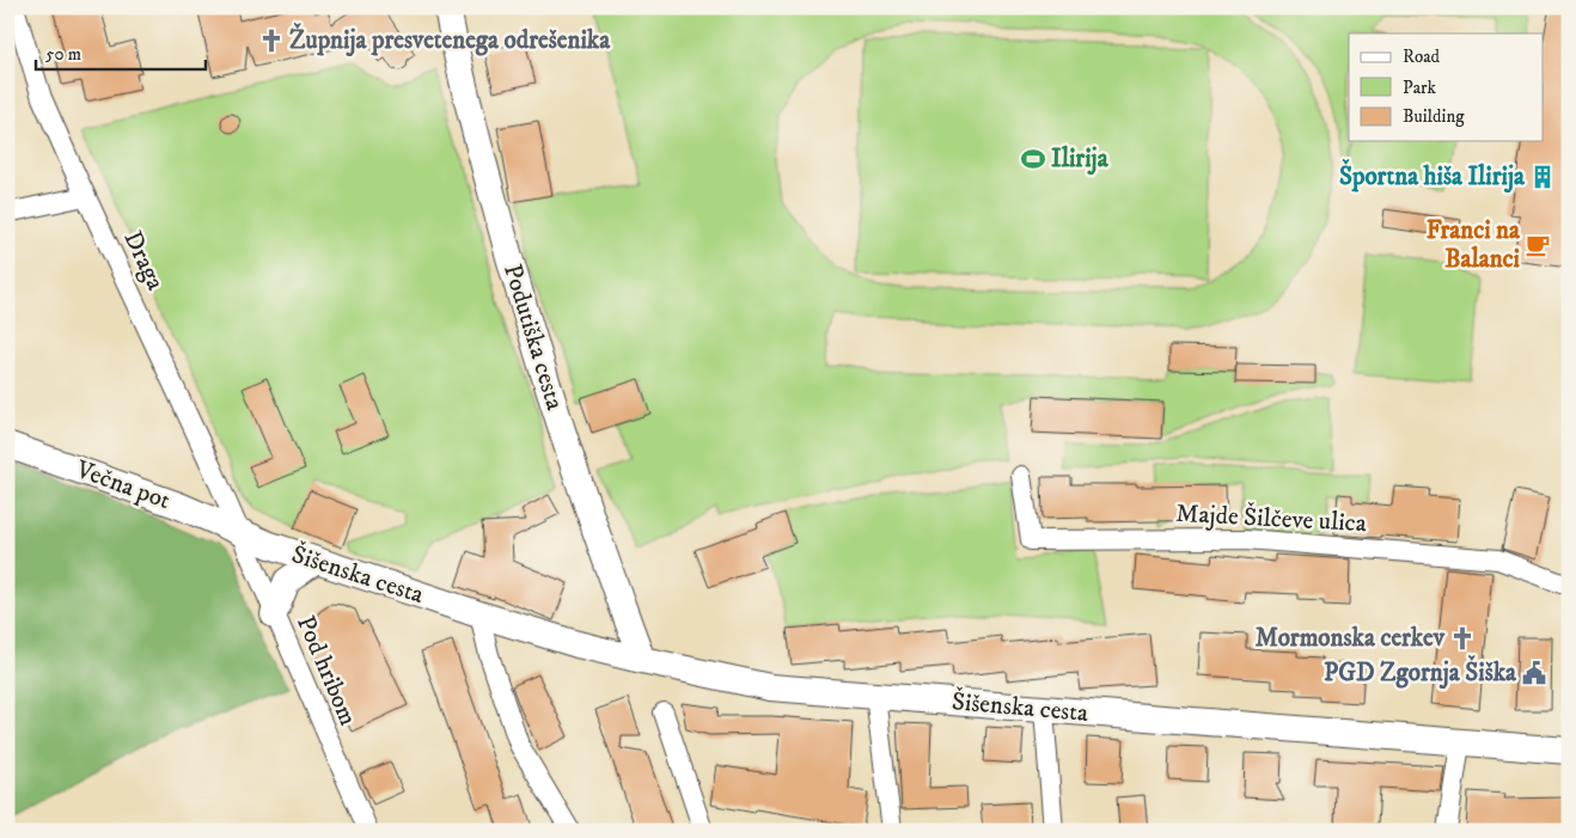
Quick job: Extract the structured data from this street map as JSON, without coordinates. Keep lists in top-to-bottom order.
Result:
{
  "streets": {
    "main road": ["Podutiška cesta", "Večna pot", "Šišenska cesta"],
    "street": ["Draga", "Majde Šilčeve ulica", "Pod hribom"]
  },
  "crossings": [
    ["Draga", "Večna pot"],
    ["Draga", "Šišenska cesta"],
    ["Draga", "Pod hribom"],
    ["Podutiška cesta", "Šišenska cesta"],
    ["Večna pot", "Šišenska cesta"],
    ["Večna pot", "Pod hribom"],
    ["Šišenska cesta", "Pod hribom"]
  ],
  "places": {
    "church": ["Župnija presvetenega odrešenika", "Mormonska cerkev"],
    "sports": ["Ilirija"],
    "building": ["Športna hiša Ilirija"],
    "cafe": ["Franci na Balanci"],
    "public building": ["PGD Zgornja Šiška"]
  },
  "legend": ["Road", "Park", "Building"],
  "scale_bar": "50 m"
}
